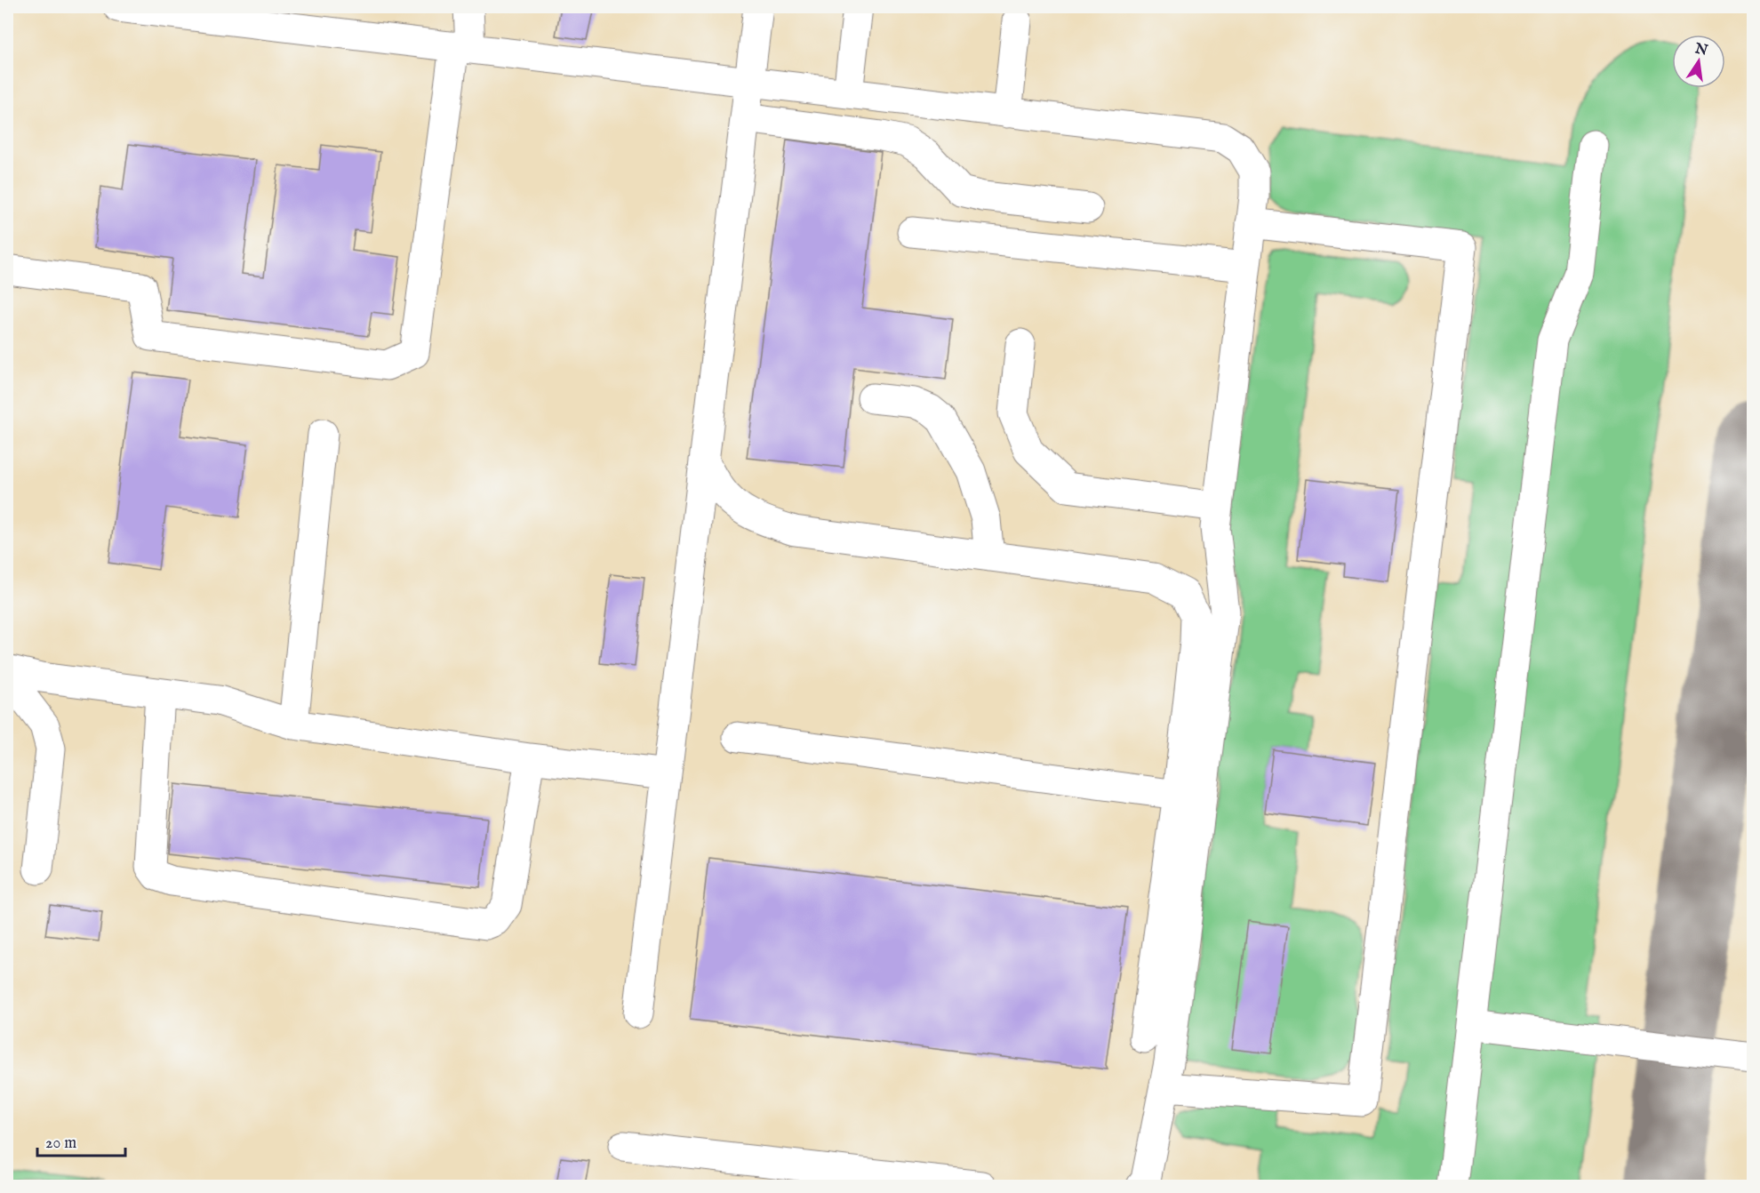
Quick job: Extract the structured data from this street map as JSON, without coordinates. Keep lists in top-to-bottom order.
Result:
{
  "scale_bar": "20 m",
  "north": "top"
}
